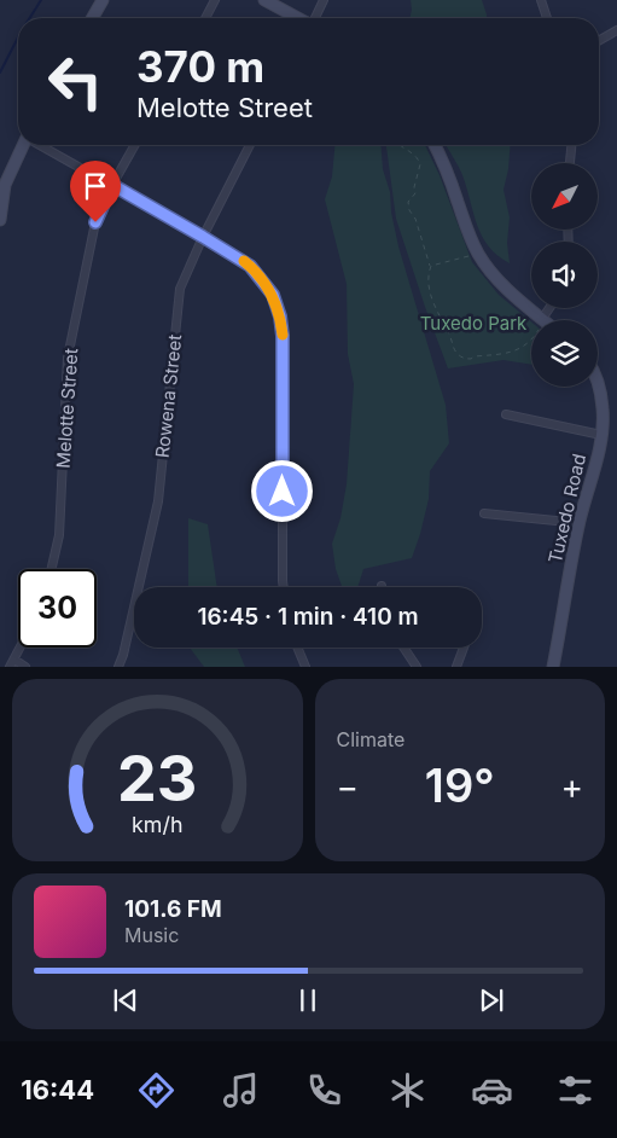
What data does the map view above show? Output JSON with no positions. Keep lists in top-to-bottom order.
{
  "streets": {
    "street": ["Rowena Street", "Melotte Street", "Tuxedo Road"]
  },
  "parks": ["Tuxedo Park"],
  "north": "bottom left",
  "page": {
    "turn": ["370 m", "Melotte Street"],
    "limit": "30",
    "trip": "16:45 · 1 min · 410 m",
    "tile": "Climate",
    "heat": ["−", "19°", "+"],
    "song": ["101.6 FM", "Music"],
    "tabs": "16:44",
    "gauge": ["23", "km/h"]
  }
}
